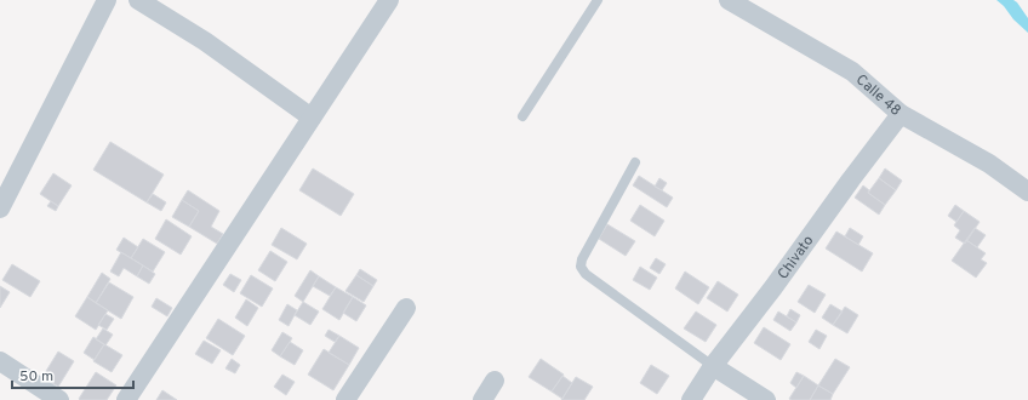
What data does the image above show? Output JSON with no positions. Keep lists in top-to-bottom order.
{
  "streets": {
    "street": ["Calle 48", "Chivato"]
  },
  "crossings": [
    ["Calle 48", "Chivato"]
  ],
  "scale_bar": "50 m"
}
